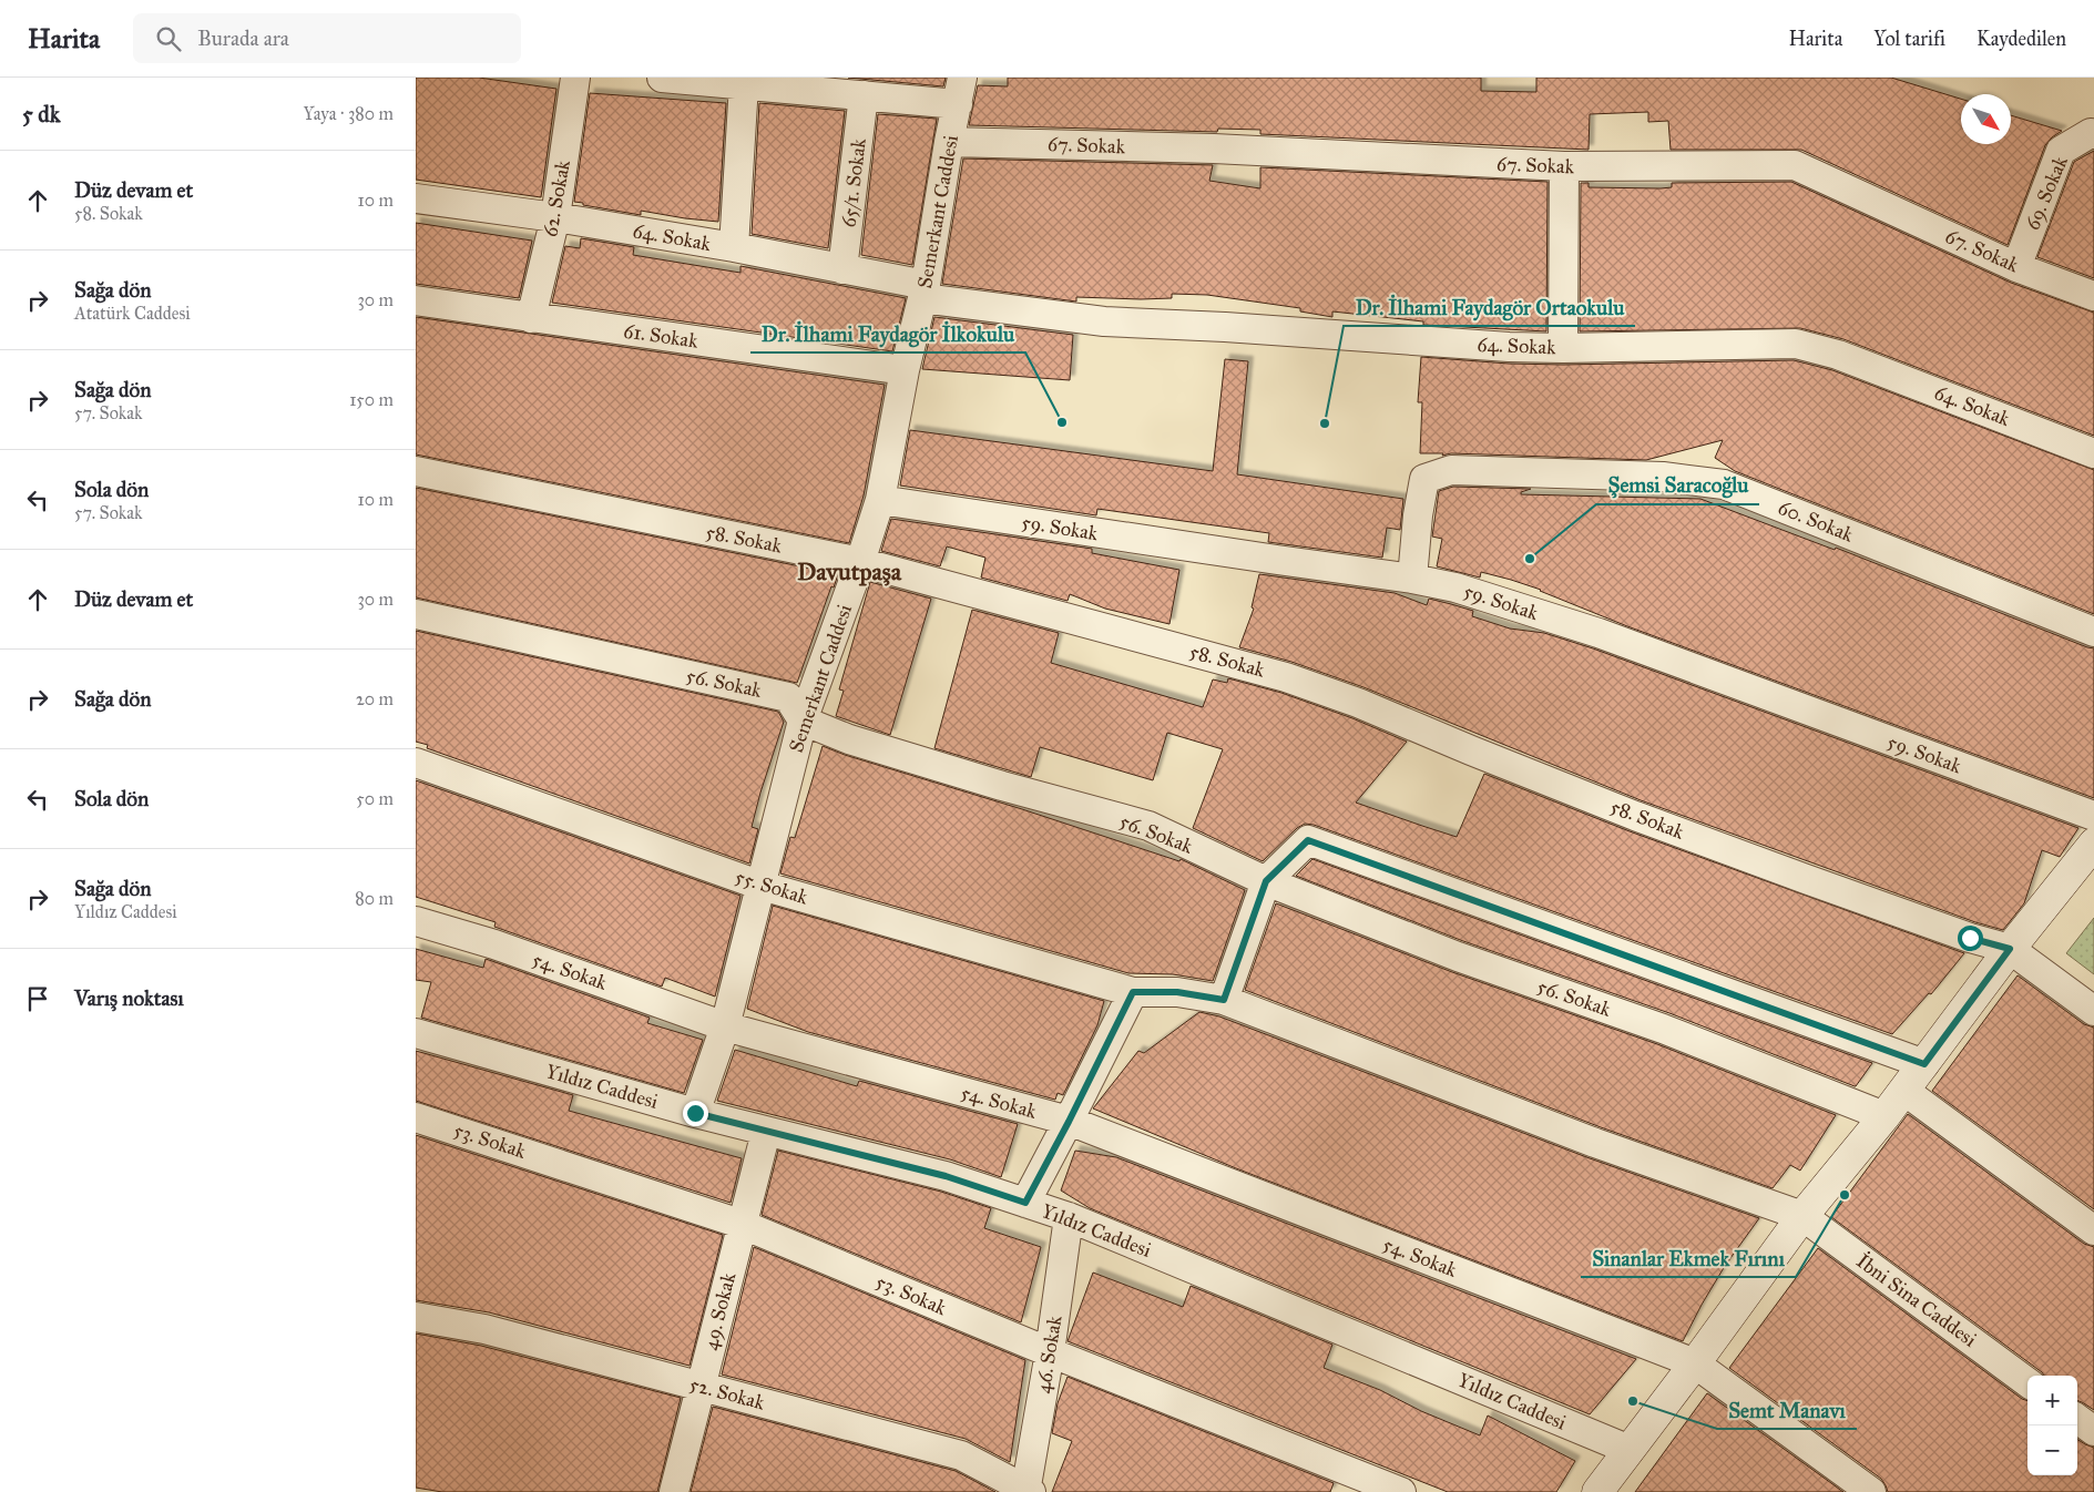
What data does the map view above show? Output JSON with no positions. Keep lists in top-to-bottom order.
{
  "streets": {
    "street": [
      "67. Sokak",
      "65/1. Sokak",
      "69. Sokak",
      "62. Sokak",
      "Semerkant Caddesi",
      "64. Sokak",
      "61. Sokak",
      "60. Sokak",
      "59. Sokak",
      "58. Sokak",
      "56. Sokak",
      "55. Sokak",
      "54. Sokak",
      "Yıldız Caddesi",
      "53. Sokak",
      "İbni Sina Caddesi",
      "49. Sokak",
      "46. Sokak",
      "52. Sokak"
    ]
  },
  "crossings": [
    ["67. Sokak", "69. Sokak"],
    ["67. Sokak", "Semerkant Caddesi"],
    ["65/1. Sokak", "64. Sokak"],
    ["62. Sokak", "64. Sokak"],
    ["62. Sokak", "61. Sokak"],
    ["Semerkant Caddesi", "64. Sokak"],
    ["Semerkant Caddesi", "61. Sokak"],
    ["Semerkant Caddesi", "59. Sokak"],
    ["Semerkant Caddesi", "58. Sokak"],
    ["Semerkant Caddesi", "56. Sokak"],
    ["Semerkant Caddesi", "55. Sokak"],
    ["Semerkant Caddesi", "54. Sokak"],
    ["Semerkant Caddesi", "Yıldız Caddesi"],
    ["60. Sokak", "59. Sokak"],
    ["55. Sokak", "İbni Sina Caddesi"],
    ["Yıldız Caddesi", "49. Sokak"],
    ["Yıldız Caddesi", "46. Sokak"],
    ["53. Sokak", "49. Sokak"],
    ["53. Sokak", "46. Sokak"],
    ["49. Sokak", "52. Sokak"],
    ["46. Sokak", "52. Sokak"]
  ],
  "districts": ["Davutpaşa"],
  "places": [
    "Dr. İlhami Faydagör İlkokulu",
    "Dr. İlhami Faydagör Ortaokulu",
    "Şemsi Saracoğlu",
    "Sinanlar Ekmek Fırını",
    "Semt Manavı"
  ],
  "north": "bottom right",
  "page": {
    "header": "Harita",
    "search": "Burada ara",
    "nav": ["Harita", "Yol tarifi", "Kaydedilen"],
    "heading": ["5 dk", "Yaya · 380 m"],
    "list": [
      ["Düz devam et", "58. Sokak", "10 m"],
      ["Sağa dön", "Atatürk Caddesi", "30 m"],
      ["Sağa dön", "57. Sokak", "150 m"],
      ["Sola dön", "57. Sokak", "10 m"],
      ["Düz devam et", "30 m"],
      ["Sağa dön", "20 m"],
      ["Sola dön", "50 m"],
      ["Sağa dön", "Yıldız Caddesi", "80 m"],
      "Varış noktası"
    ],
    "map_buttons": ["+", "−"]
  }
}
